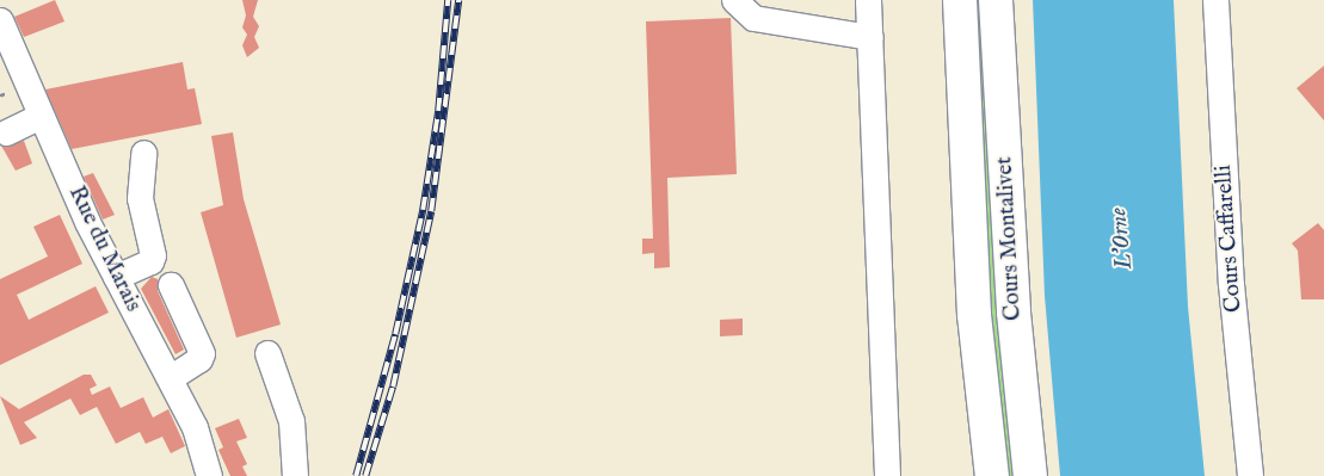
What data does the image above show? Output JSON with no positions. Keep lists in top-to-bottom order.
{
  "streets": {
    "main road": ["Cours Montalivet"],
    "street": ["Cours Caffarelli", "Rue du Marais"]
  },
  "water": ["L'Orne"]
}
